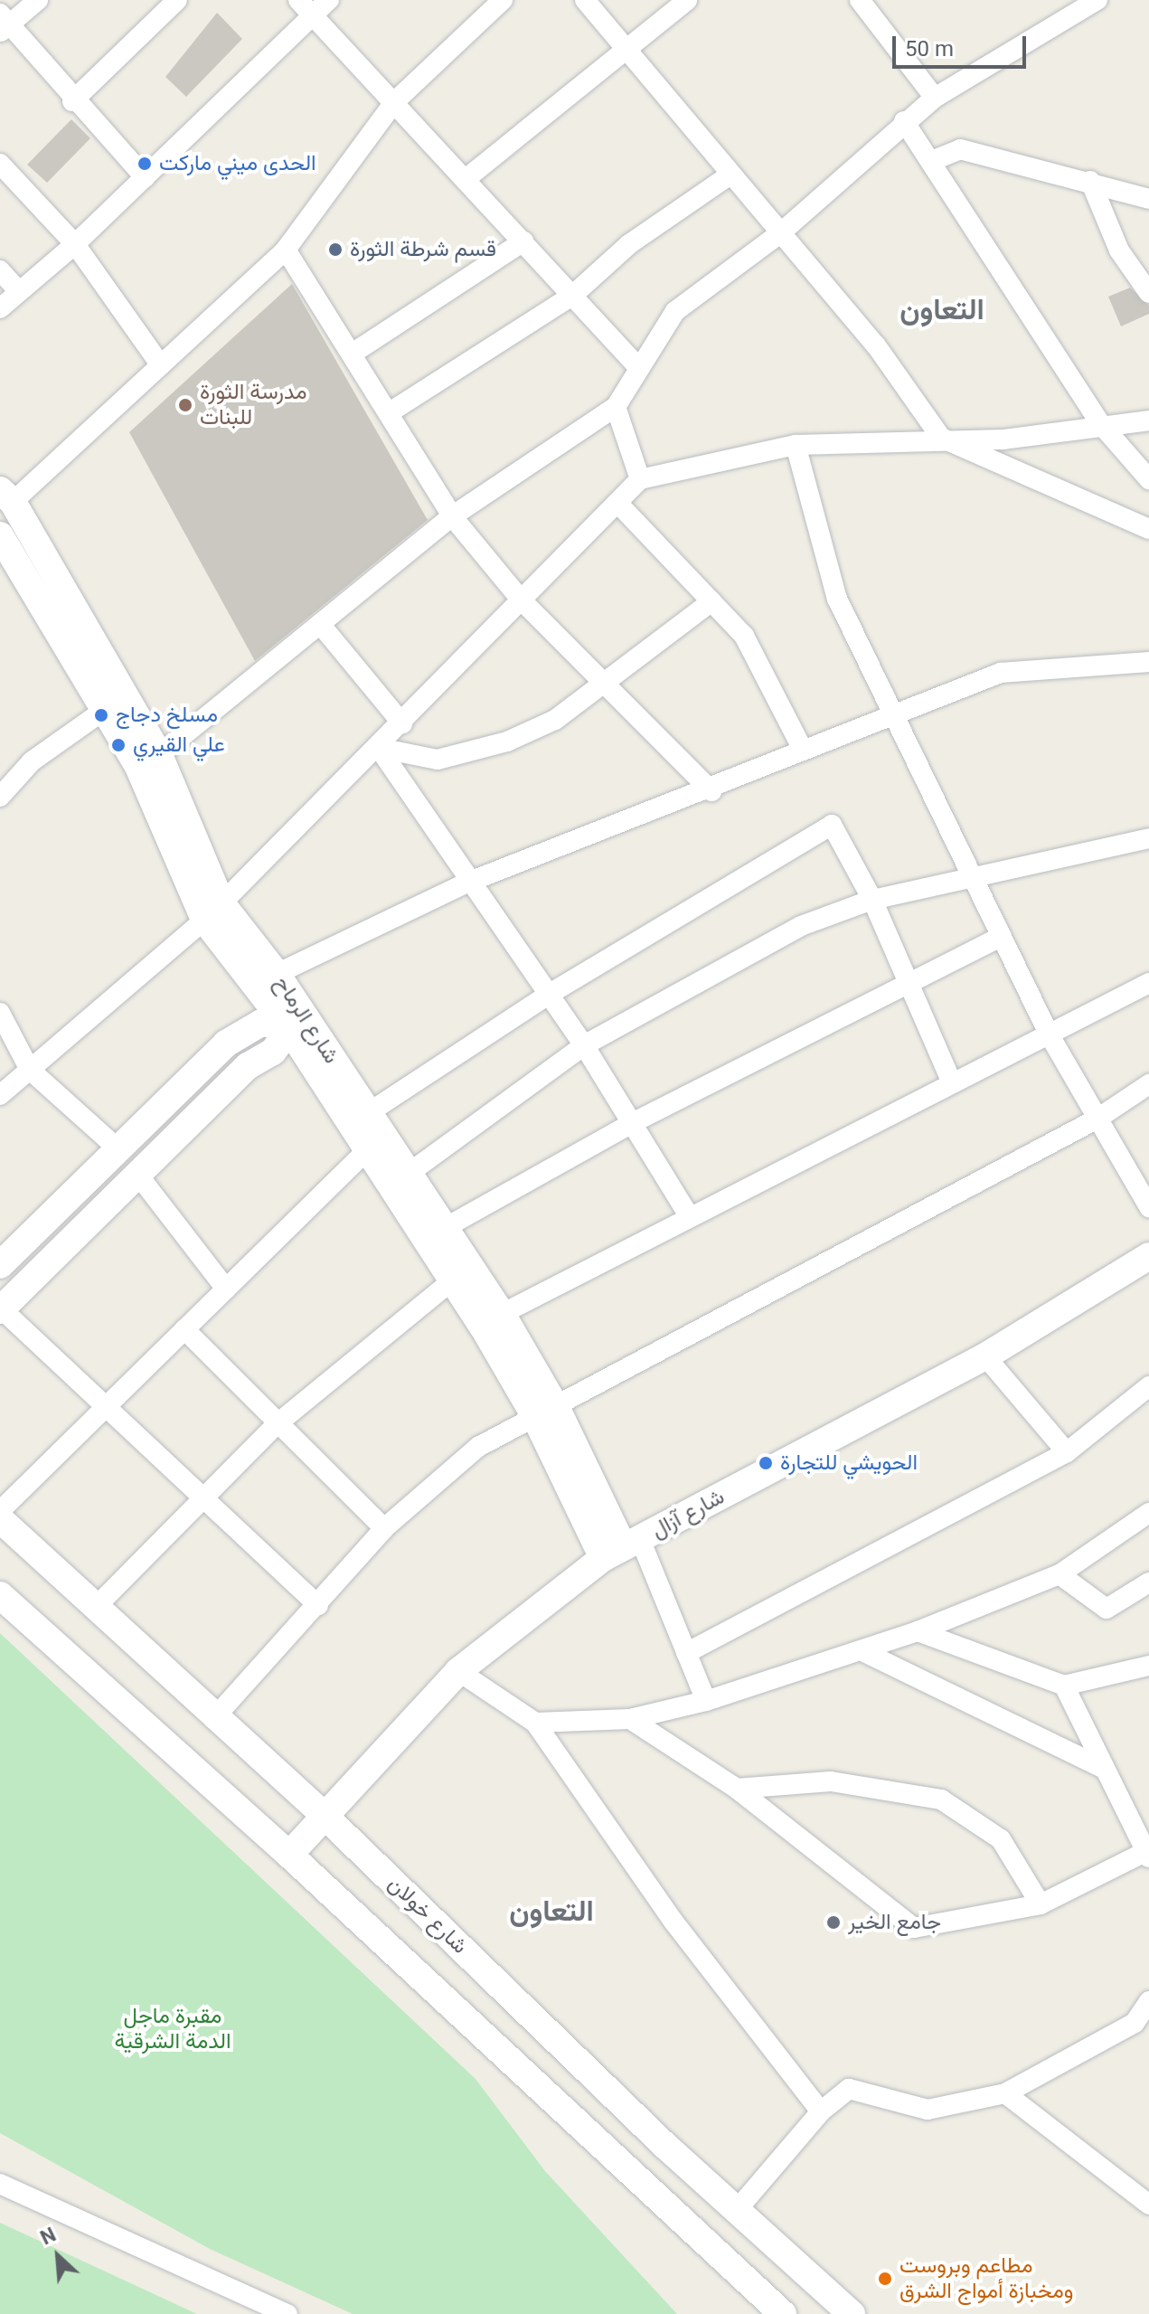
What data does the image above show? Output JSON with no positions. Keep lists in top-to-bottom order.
{
  "streets": {
    "street": ["شارع الرماح", "شارع آزال", "شارع خولان"]
  },
  "crossings": [
    ["شارع الرماح", "شارع آزال"],
    ["شارع آزال", "شارع خولان"]
  ],
  "districts": ["التعاون", "التعاون"],
  "parks": ["مقبرة ماجل الدمة الشرقية"],
  "places": [
    "الحدى ميني ماركت",
    "قسم شرطة الثورة",
    "مدرسة الثورة للبنات",
    "مسلخ دجاج",
    "علي القيري",
    "الحويشي للتجارة",
    "جامع الخير",
    "مطاعم وبروست ومخبازة أمواج الشرق"
  ],
  "scale_bar": "50 m",
  "north": "top left"
}
